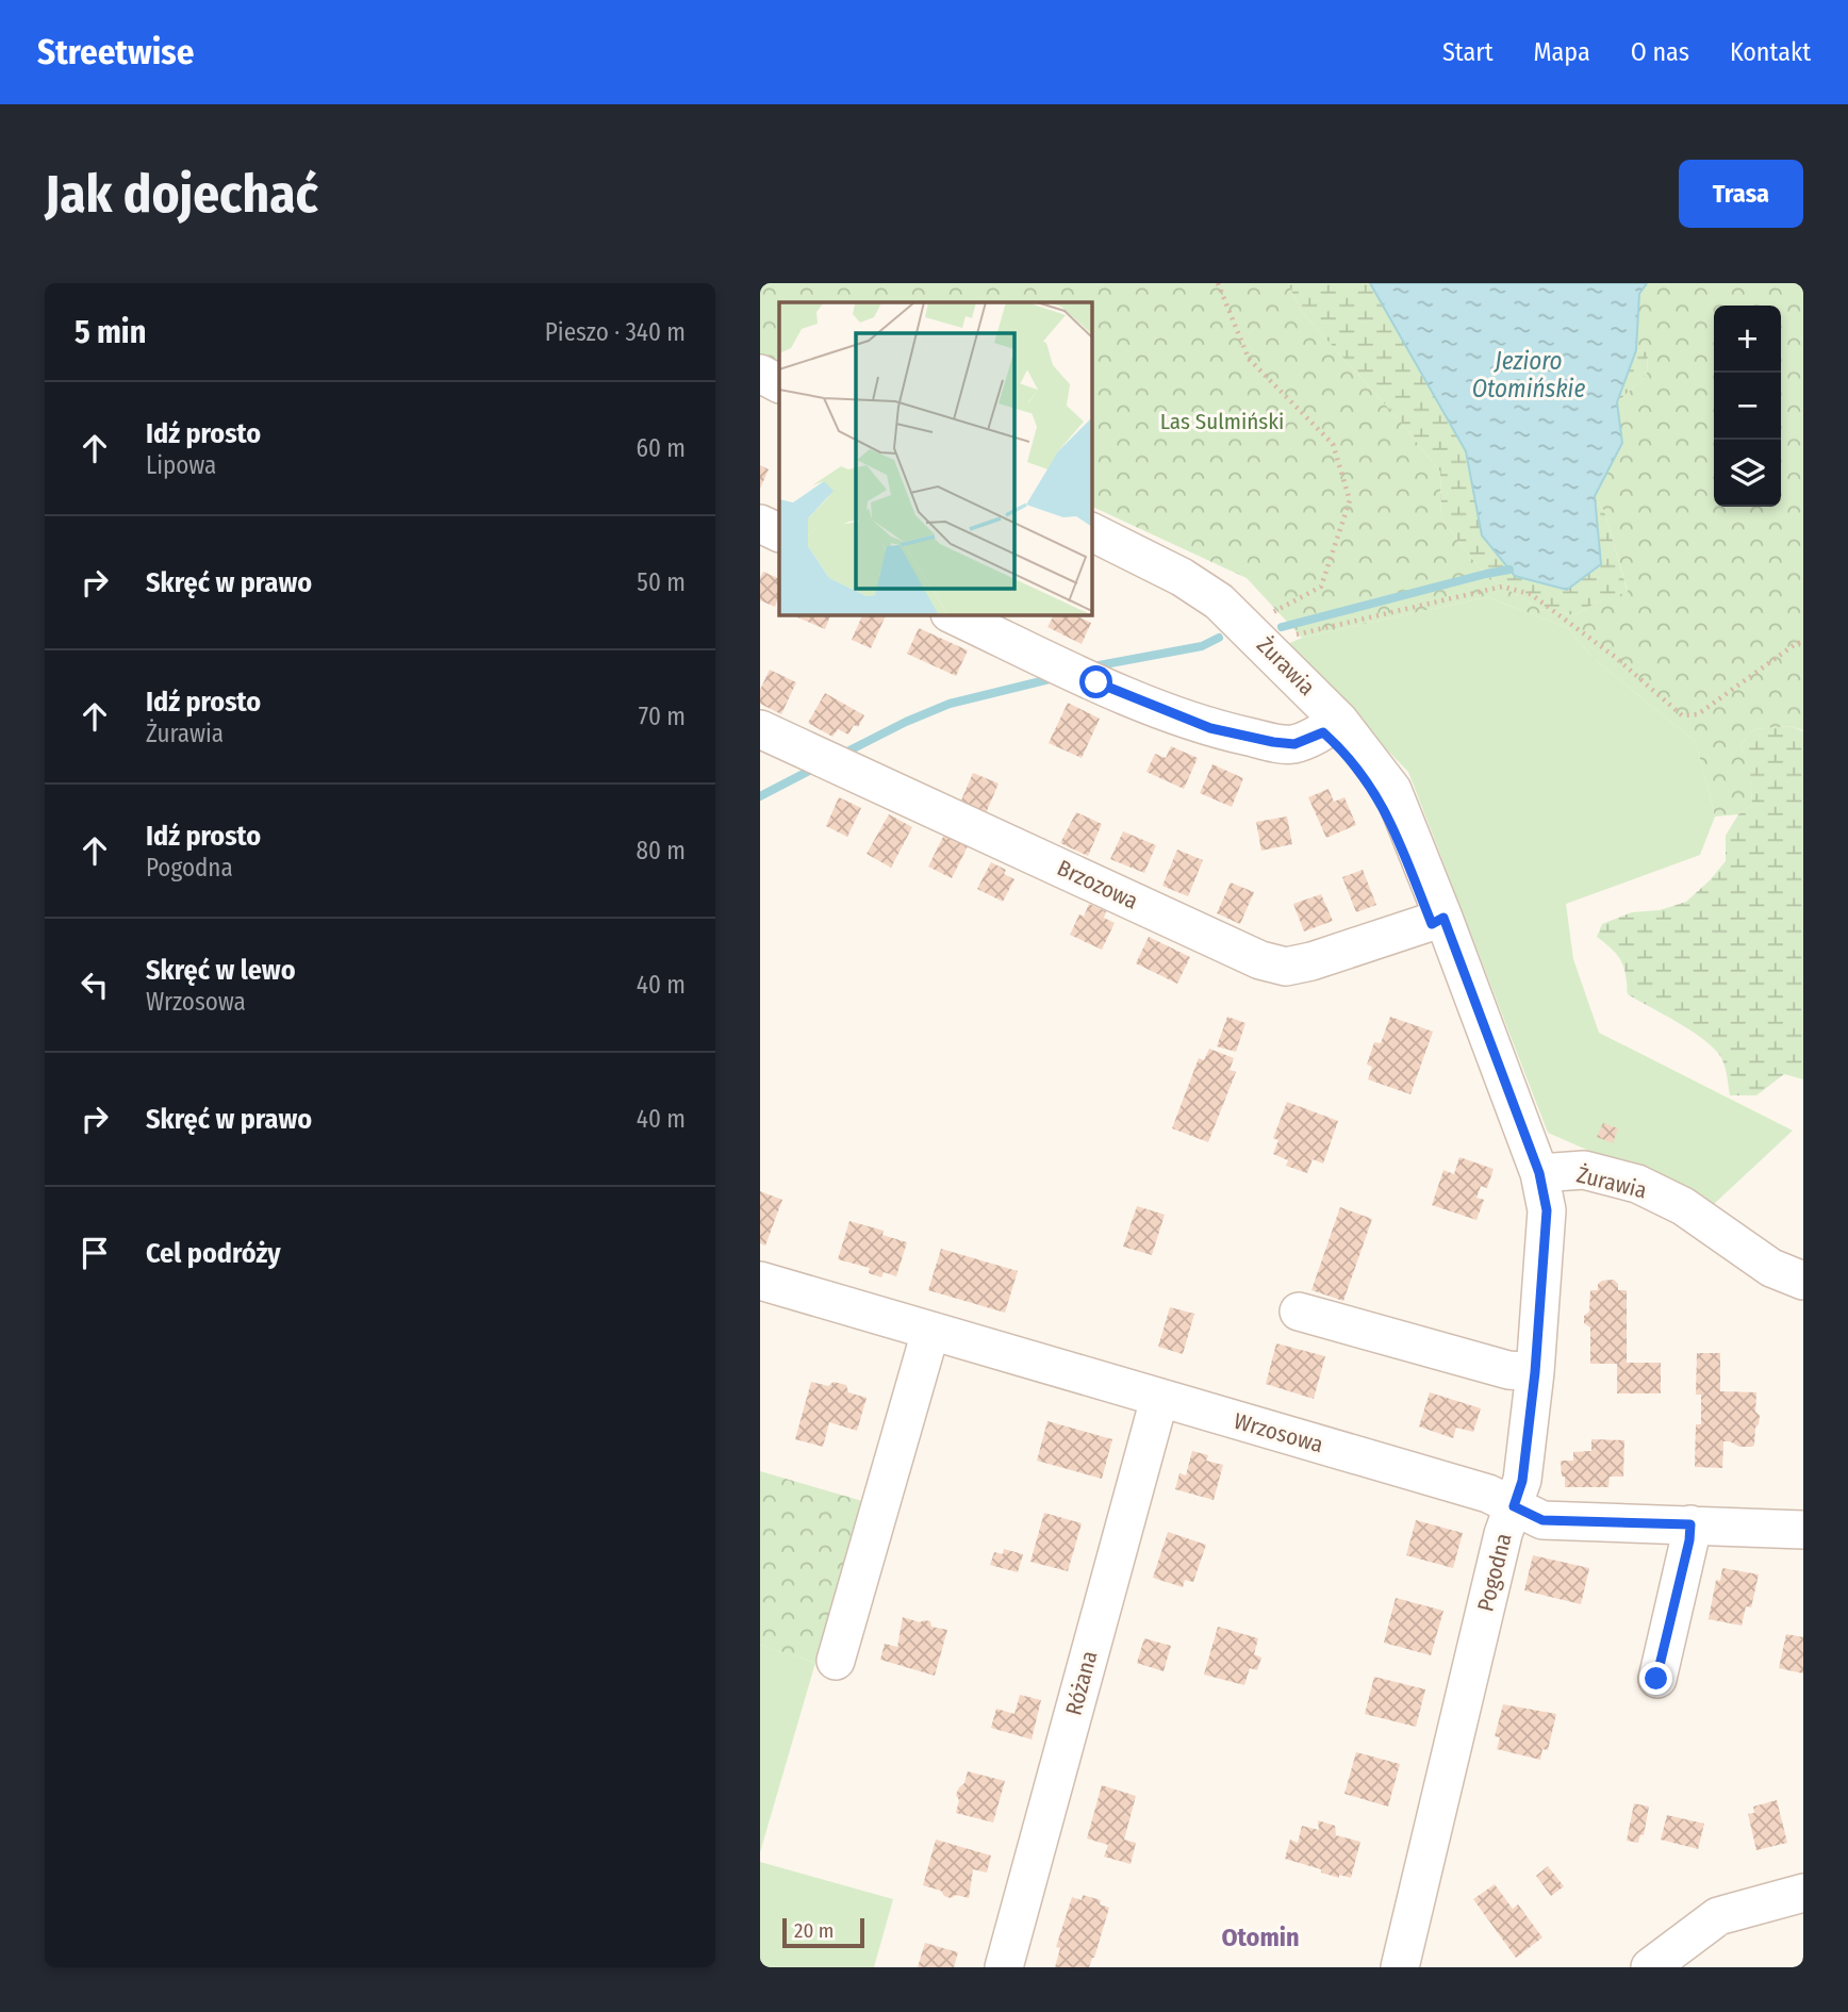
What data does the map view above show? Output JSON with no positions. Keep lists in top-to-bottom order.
{
  "streets": {
    "street": [
      "Żurawia",
      "Brzozowa",
      "Wrzosowa",
      "Pogodna",
      "Różana"
    ]
  },
  "crossings": [
    ["Żurawia", "Brzozowa"],
    ["Żurawia", "Pogodna"],
    ["Wrzosowa", "Pogodna"],
    ["Wrzosowa", "Różana"]
  ],
  "districts": ["Otomin"],
  "water": ["Jezioro Otomińskie"],
  "parks": ["Las Sulmiński"],
  "scale_bar": "20 m",
  "page": {
    "header": "Streetwise",
    "nav": [
      "Start",
      "Mapa",
      "O nas",
      "Kontakt"
    ],
    "buttons": "Trasa",
    "title": "Jak dojechać",
    "heading": ["5 min", "Pieszo · 340 m"],
    "map_buttons": ["+", "−"],
    "list": [
      ["Idź prosto", "Lipowa", "60 m"],
      ["Skręć w prawo", "50 m"],
      ["Idź prosto", "Żurawia", "70 m"],
      ["Idź prosto", "Pogodna", "80 m"],
      ["Skręć w lewo", "Wrzosowa", "40 m"],
      ["Skręć w prawo", "40 m"],
      "Cel podróży"
    ],
    "scale": "20 m"
  }
}
